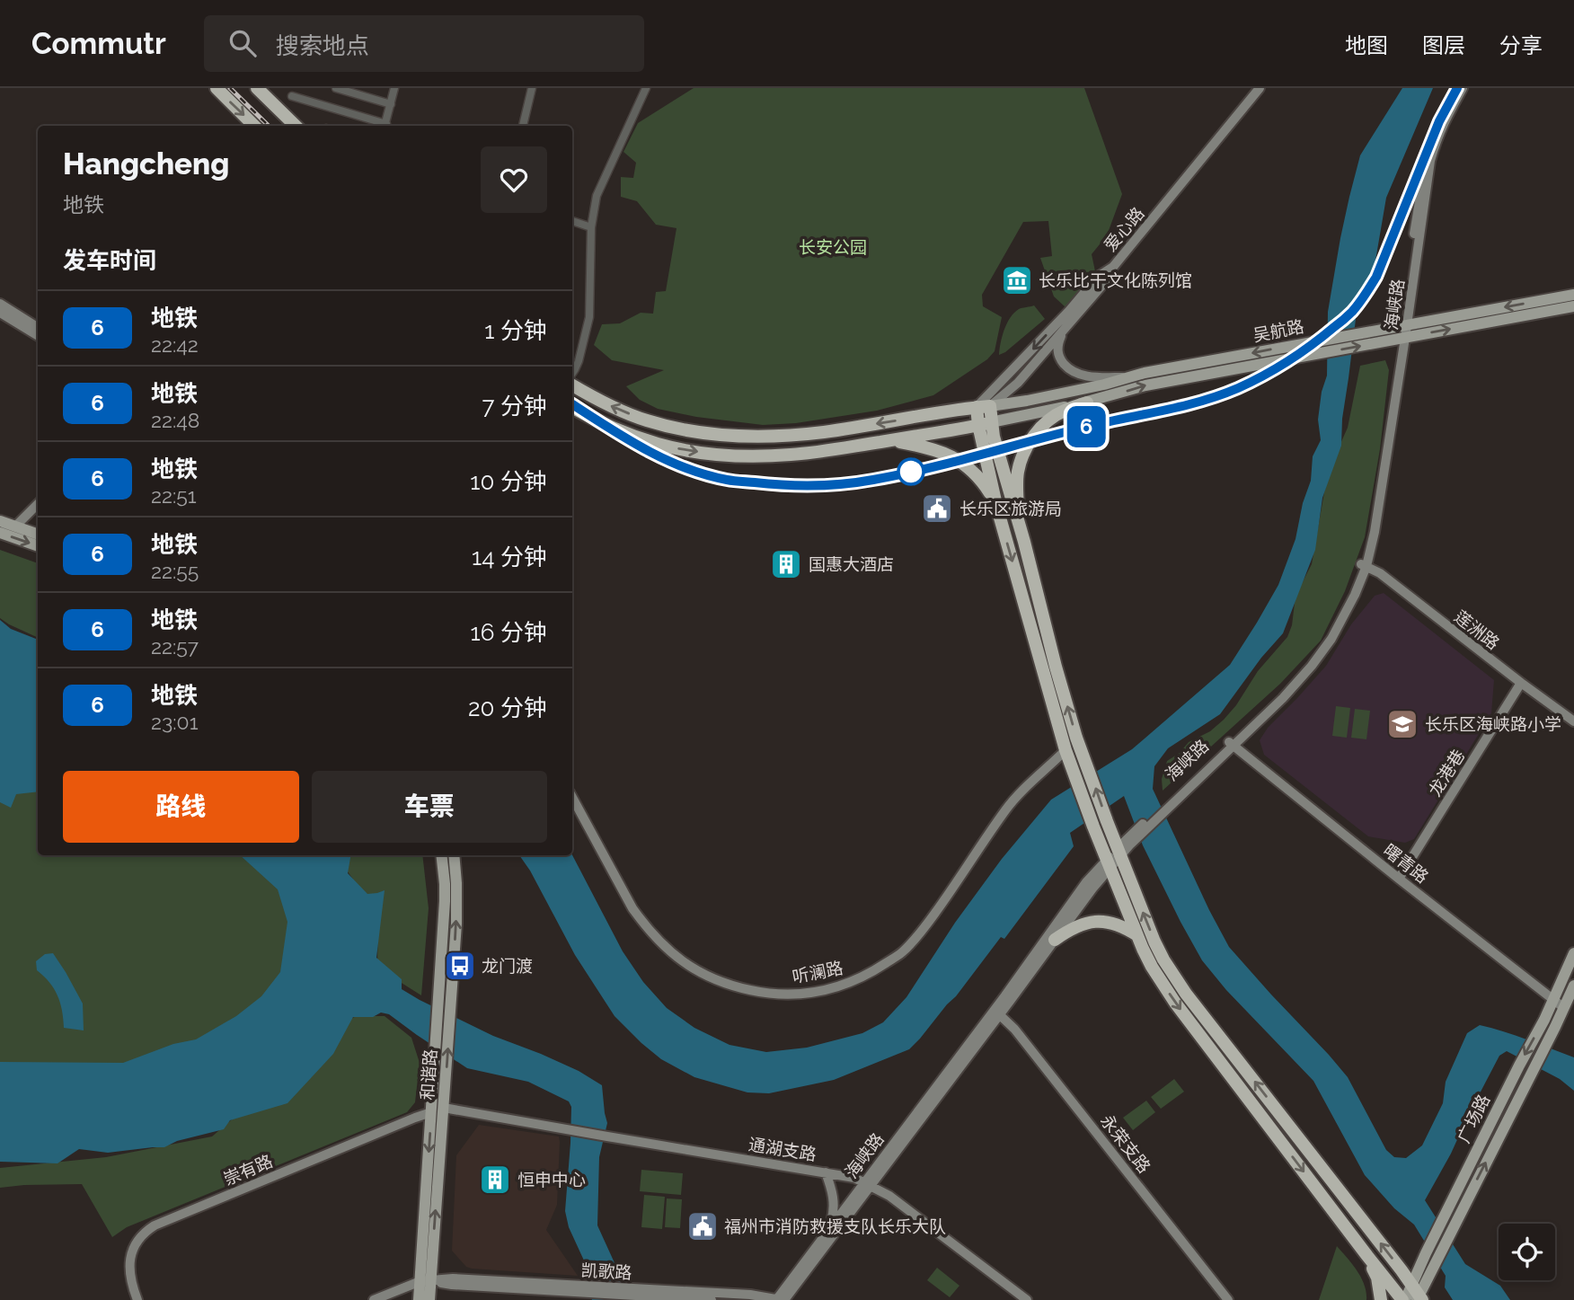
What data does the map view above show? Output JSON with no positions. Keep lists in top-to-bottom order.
{
  "streets": {
    "main road": ["吴航路", "和谐路", "广场路"],
    "street": [
      "爱心路",
      "海峡路",
      "莲洲路",
      "龙港巷",
      "曙青路",
      "听澜路",
      "永荣支路",
      "通湖支路",
      "崇有路",
      "凯歌路"
    ]
  },
  "crossings": [
    ["海峡路", "吴航路"],
    ["海峡路", "莲洲路"],
    ["海峡路", "曙青路"],
    ["海峡路", "永荣支路"],
    ["海峡路", "通湖支路"],
    ["海峡路", "凯歌路"],
    ["莲洲路", "龙港巷"],
    ["龙港巷", "曙青路"],
    ["曙青路", "广场路"],
    ["和谐路", "通湖支路"],
    ["和谐路", "崇有路"],
    ["和谐路", "凯歌路"]
  ],
  "parks": ["长安公园"],
  "places": {
    "museum": ["长乐比干文化陈列馆"],
    "public building": ["长乐区旅游局", "福州市消防救援支队长乐大队"],
    "building": ["国惠大酒店", "恒申中心"],
    "school or university": ["长乐区海峡路小学"],
    "bus stop": ["龙门渡"]
  },
  "lines": ["metro line 6"],
  "page": {
    "header": "Commutr",
    "search": "搜索地点",
    "nav": ["地图", "图层", "分享"],
    "on_map": "6",
    "heading": [
      ["Hangcheng", "地铁"],
      "发车时间"
    ],
    "list": [
      {
        "mark": "6",
        "name": "地铁",
        "note": "22:42",
        "value": "1 分钟"
      },
      {
        "mark": "6",
        "name": "地铁",
        "note": "22:48",
        "value": "7 分钟"
      },
      {
        "mark": "6",
        "name": "地铁",
        "note": "22:51",
        "value": "10 分钟"
      },
      {
        "mark": "6",
        "name": "地铁",
        "note": "22:55",
        "value": "14 分钟"
      },
      {
        "mark": "6",
        "name": "地铁",
        "note": "22:57",
        "value": "16 分钟"
      },
      {
        "mark": "6",
        "name": "地铁",
        "note": "23:01",
        "value": "20 分钟"
      }
    ],
    "buttons": ["路线", "车票"]
  }
}
